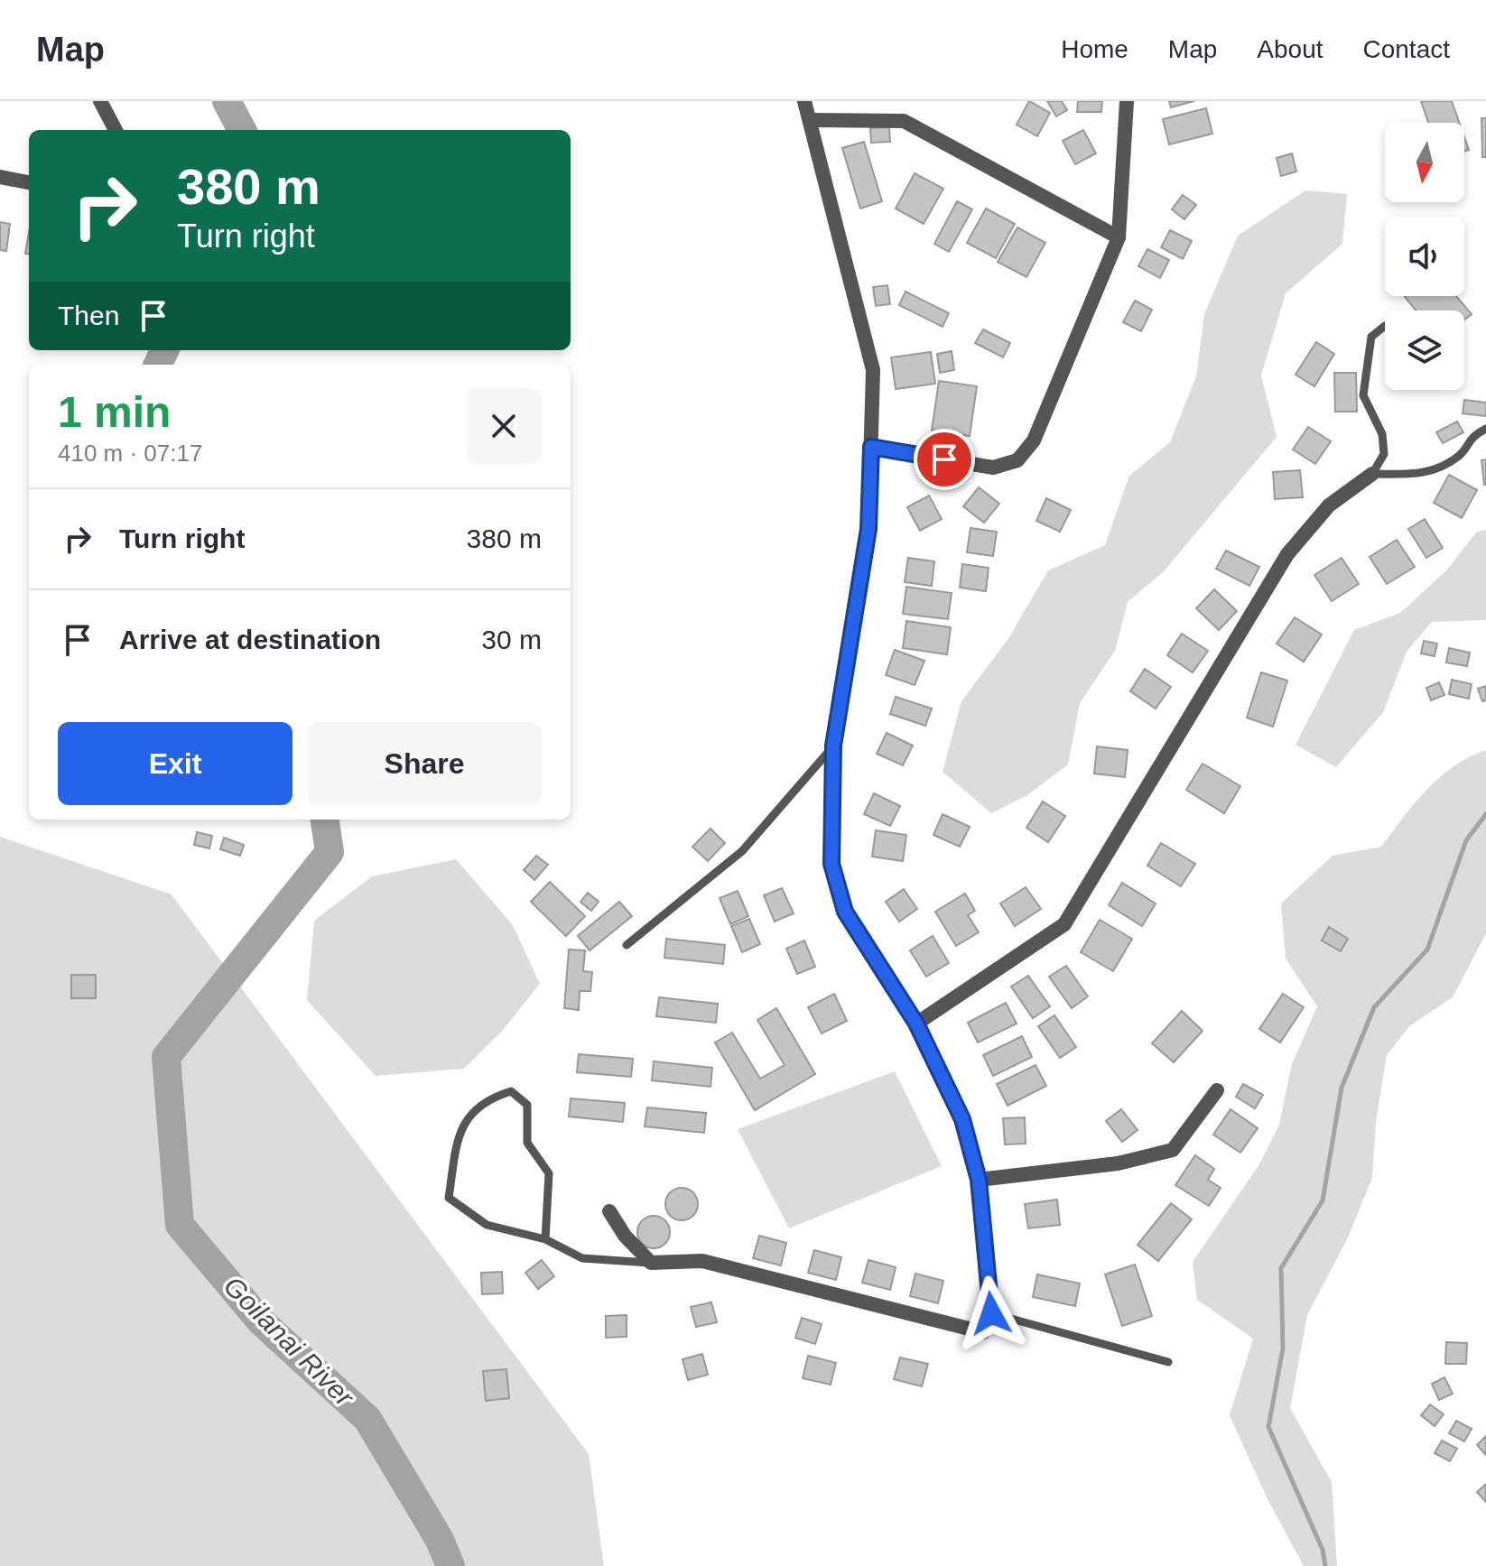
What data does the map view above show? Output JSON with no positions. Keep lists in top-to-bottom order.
{
  "water": ["Goilanai River"],
  "north": "bottom",
  "page": {
    "header": "Map",
    "nav": [
      "Home",
      "Map",
      "About",
      "Contact"
    ],
    "turn": ["380 m", "Turn right"],
    "then": "Then",
    "heading": ["1 min", "410 m · 07:17"],
    "list": [
      {
        "name": "Turn right",
        "value": "380 m"
      },
      {
        "name": "Arrive at destination",
        "value": "30 m"
      }
    ],
    "buttons": ["Exit", "Share"]
  }
}
